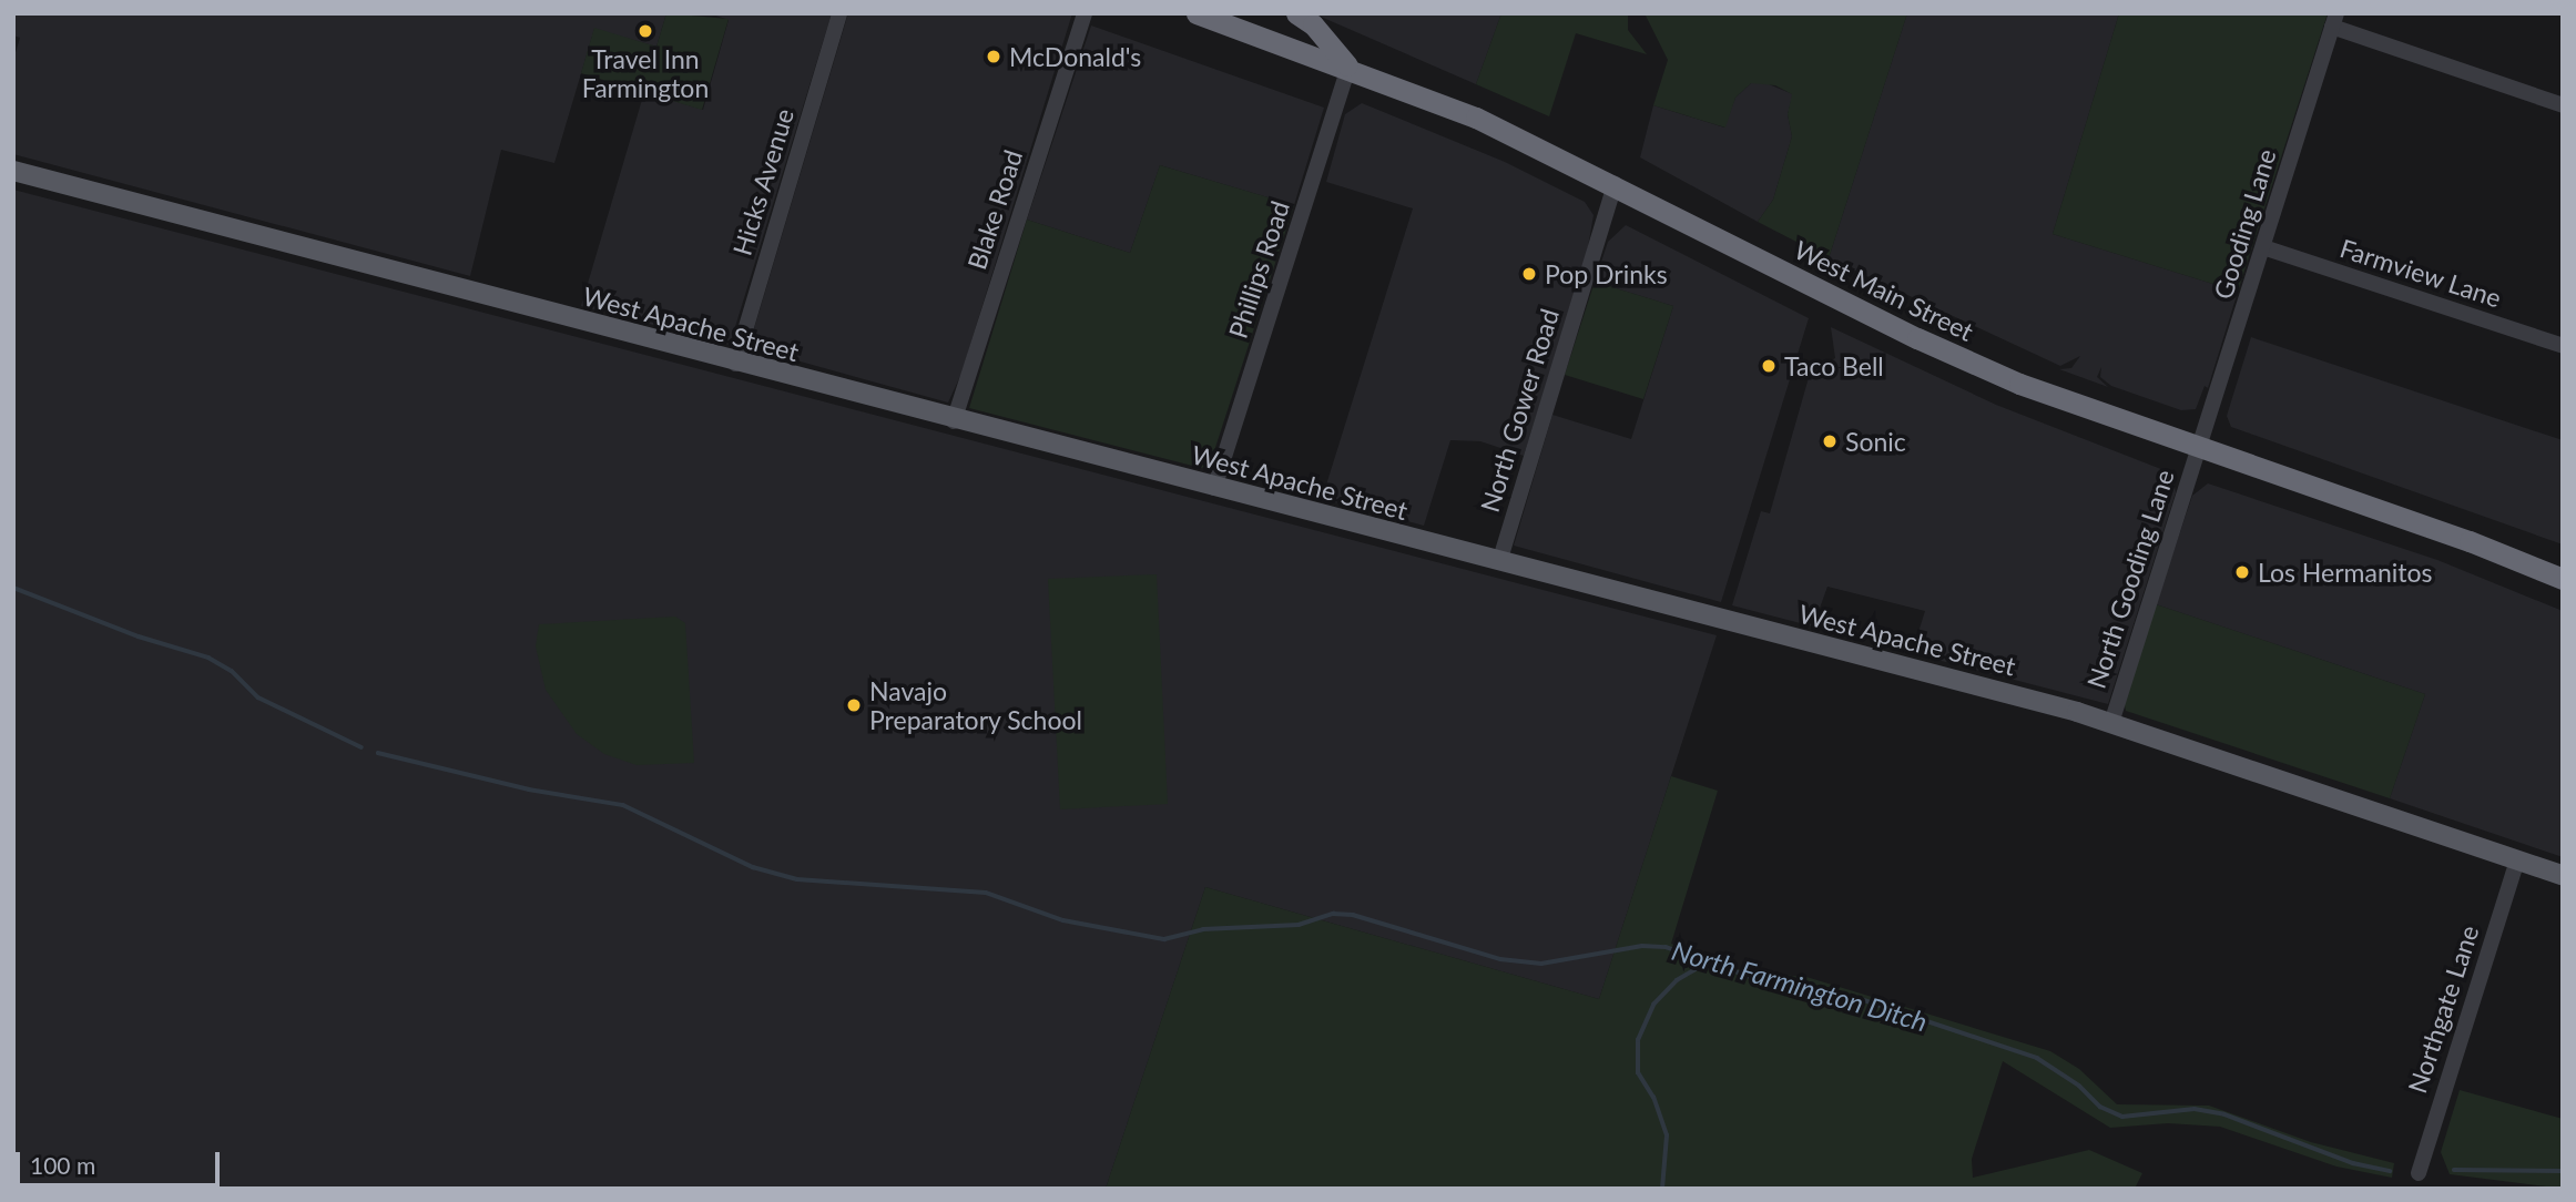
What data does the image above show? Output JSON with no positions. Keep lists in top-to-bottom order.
{
  "streets": {
    "highway": ["West Main Street"],
    "main road": ["West Apache Street"],
    "street": [
      "Hicks Avenue",
      "Blake Road",
      "Gooding Lane",
      "Phillips Road",
      "Farmview Lane",
      "North Gower Road",
      "North Gooding Lane",
      "Northgate Lane"
    ]
  },
  "crossings": [
    ["Hicks Avenue", "West Apache Street"],
    ["Blake Road", "West Apache Street"],
    ["Gooding Lane", "Farmview Lane"],
    ["Gooding Lane", "West Main Street"],
    ["Gooding Lane", "North Gooding Lane"],
    ["Phillips Road", "West Main Street"],
    ["Phillips Road", "West Apache Street"],
    ["West Main Street", "North Gower Road"],
    ["West Main Street", "North Gooding Lane"],
    ["West Apache Street", "North Gower Road"],
    ["West Apache Street", "North Gooding Lane"],
    ["West Apache Street", "Northgate Lane"]
  ],
  "water": ["North Farmington Ditch"],
  "places": [
    "Travel Inn Farmington",
    "McDonald's",
    "Pop Drinks",
    "Taco Bell",
    "Sonic",
    "Los Hermanitos",
    "Navajo Preparatory School"
  ],
  "scale_bar": "100 m"
}
